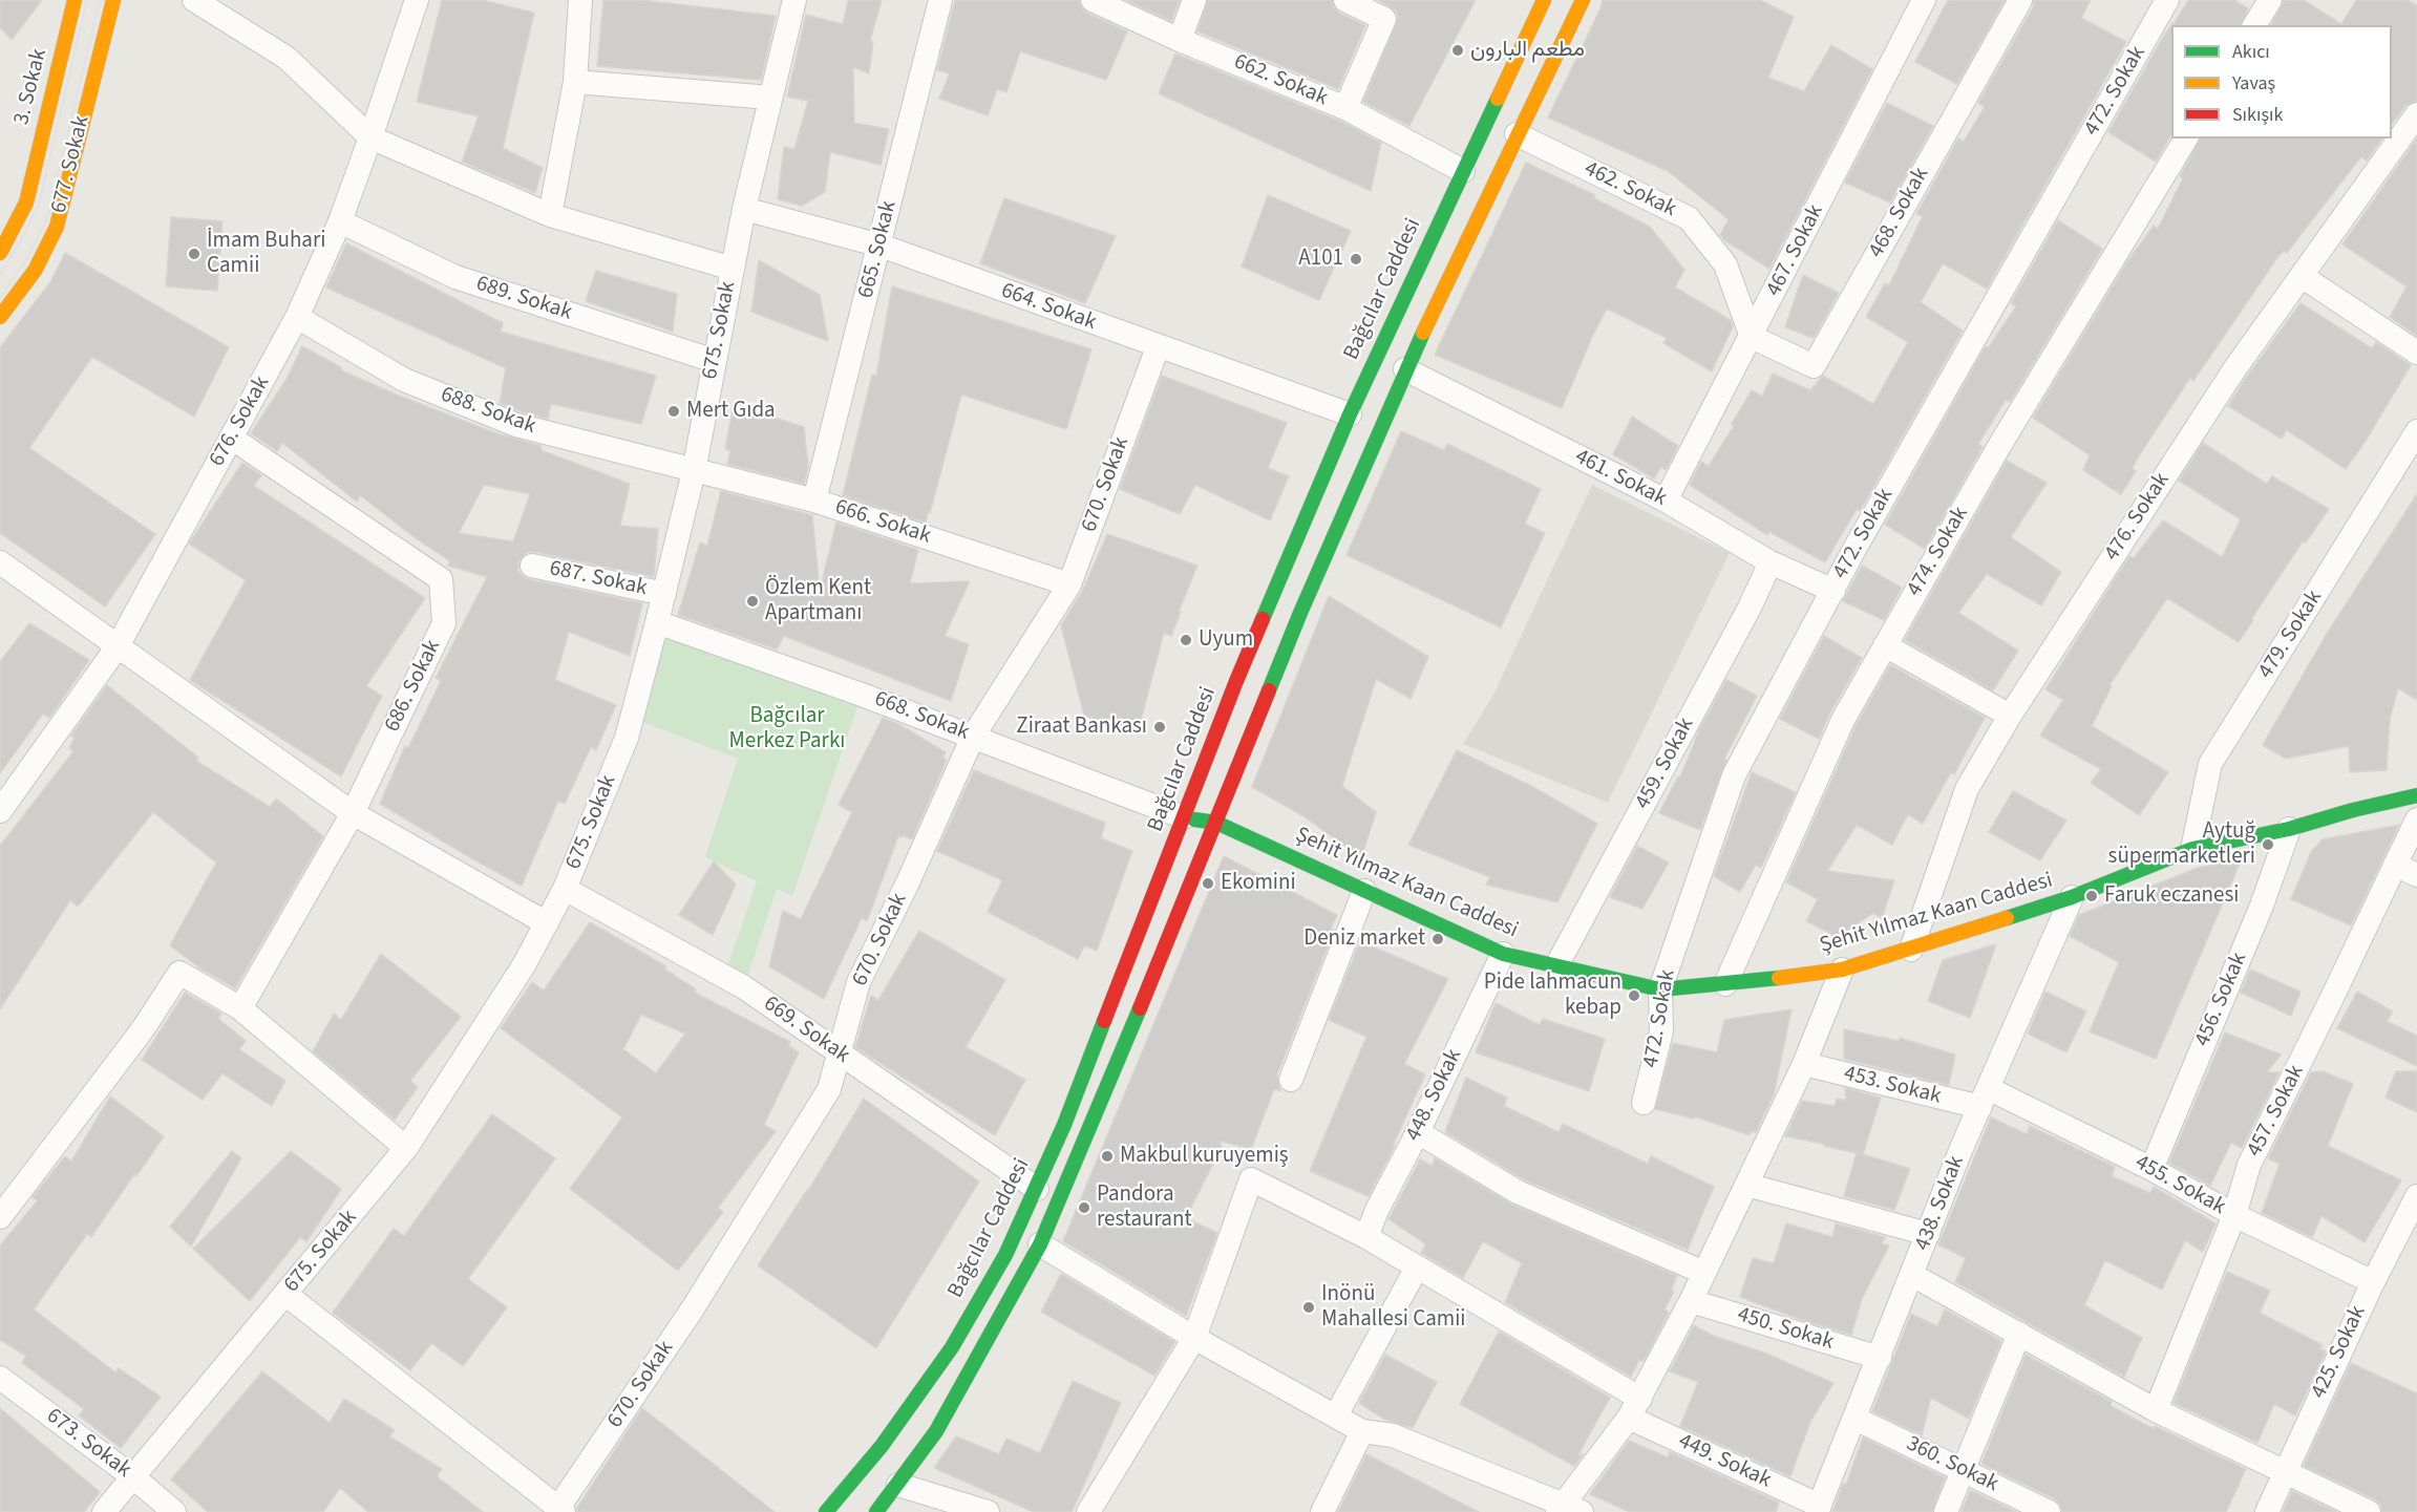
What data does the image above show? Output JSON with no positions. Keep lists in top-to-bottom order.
{
  "streets": {
    "main road": [
      "3. Sokak",
      "677. Sokak",
      "Bağcılar Caddesi",
      "Şehit Yılmaz Kaan Caddesi"
    ],
    "street": [
      "662. Sokak",
      "472. Sokak",
      "462. Sokak",
      "468. Sokak",
      "665. Sokak",
      "467. Sokak",
      "689. Sokak",
      "664. Sokak",
      "675. Sokak",
      "688. Sokak",
      "676. Sokak",
      "461. Sokak",
      "670. Sokak",
      "476. Sokak",
      "666. Sokak",
      "474. Sokak",
      "687. Sokak",
      "479. Sokak",
      "686. Sokak",
      "668. Sokak",
      "459. Sokak",
      "456. Sokak",
      "669. Sokak",
      "453. Sokak",
      "448. Sokak",
      "457. Sokak",
      "455. Sokak",
      "438. Sokak",
      "450. Sokak",
      "425. Sokak",
      "673. Sokak",
      "449. Sokak",
      "360. Sokak"
    ]
  },
  "crossings": [
    ["662. Sokak", "Bağcılar Caddesi"],
    ["472. Sokak", "461. Sokak"],
    ["472. Sokak", "Şehit Yılmaz Kaan Caddesi"],
    ["462. Sokak", "468. Sokak"],
    ["462. Sokak", "467. Sokak"],
    ["468. Sokak", "467. Sokak"],
    ["665. Sokak", "664. Sokak"],
    ["665. Sokak", "666. Sokak"],
    ["467. Sokak", "461. Sokak"],
    ["Bağcılar Caddesi", "664. Sokak"],
    ["Bağcılar Caddesi", "668. Sokak"],
    ["Bağcılar Caddesi", "Şehit Yılmaz Kaan Caddesi"],
    ["Bağcılar Caddesi", "669. Sokak"],
    ["689. Sokak", "675. Sokak"],
    ["689. Sokak", "676. Sokak"],
    ["664. Sokak", "675. Sokak"],
    ["664. Sokak", "670. Sokak"],
    ["675. Sokak", "688. Sokak"],
    ["675. Sokak", "666. Sokak"],
    ["675. Sokak", "687. Sokak"],
    ["675. Sokak", "668. Sokak"],
    ["675. Sokak", "669. Sokak"],
    ["675. Sokak", "673. Sokak"],
    ["688. Sokak", "676. Sokak"],
    ["688. Sokak", "666. Sokak"],
    ["676. Sokak", "686. Sokak"],
    ["461. Sokak", "459. Sokak"],
    ["670. Sokak", "666. Sokak"],
    ["670. Sokak", "668. Sokak"],
    ["670. Sokak", "669. Sokak"],
    ["476. Sokak", "Şehit Yılmaz Kaan Caddesi"],
    ["474. Sokak", "Şehit Yılmaz Kaan Caddesi"],
    ["479. Sokak", "Şehit Yılmaz Kaan Caddesi"],
    ["668. Sokak", "Şehit Yılmaz Kaan Caddesi"],
    ["459. Sokak", "Şehit Yılmaz Kaan Caddesi"],
    ["Şehit Yılmaz Kaan Caddesi", "456. Sokak"],
    ["Şehit Yılmaz Kaan Caddesi", "448. Sokak"],
    ["Şehit Yılmaz Kaan Caddesi", "438. Sokak"],
    ["456. Sokak", "455. Sokak"],
    ["453. Sokak", "455. Sokak"],
    ["453. Sokak", "438. Sokak"],
    ["448. Sokak", "449. Sokak"],
    ["457. Sokak", "455. Sokak"],
    ["455. Sokak", "438. Sokak"],
    ["455. Sokak", "425. Sokak"],
    ["438. Sokak", "450. Sokak"],
    ["438. Sokak", "449. Sokak"],
    ["438. Sokak", "360. Sokak"]
  ],
  "parks": ["Bağcılar Merkez Parkı"],
  "places": [
    "مطعم البارون",
    "İmam Buhari Camii",
    "A101",
    "Mert Gıda",
    "Özlem Kent Apartmanı",
    "Uyum",
    "Ziraat Bankası",
    "Aytuğ süpermarketleri",
    "Ekomini",
    "Faruk eczanesi",
    "Deniz market",
    "Pide lahmacun kebap",
    "Makbul kuruyemiş",
    "Pandora restaurant",
    "Inönü Mahallesi Camii"
  ],
  "legend": ["Akıcı", "Yavaş", "Sıkışık"]
}
